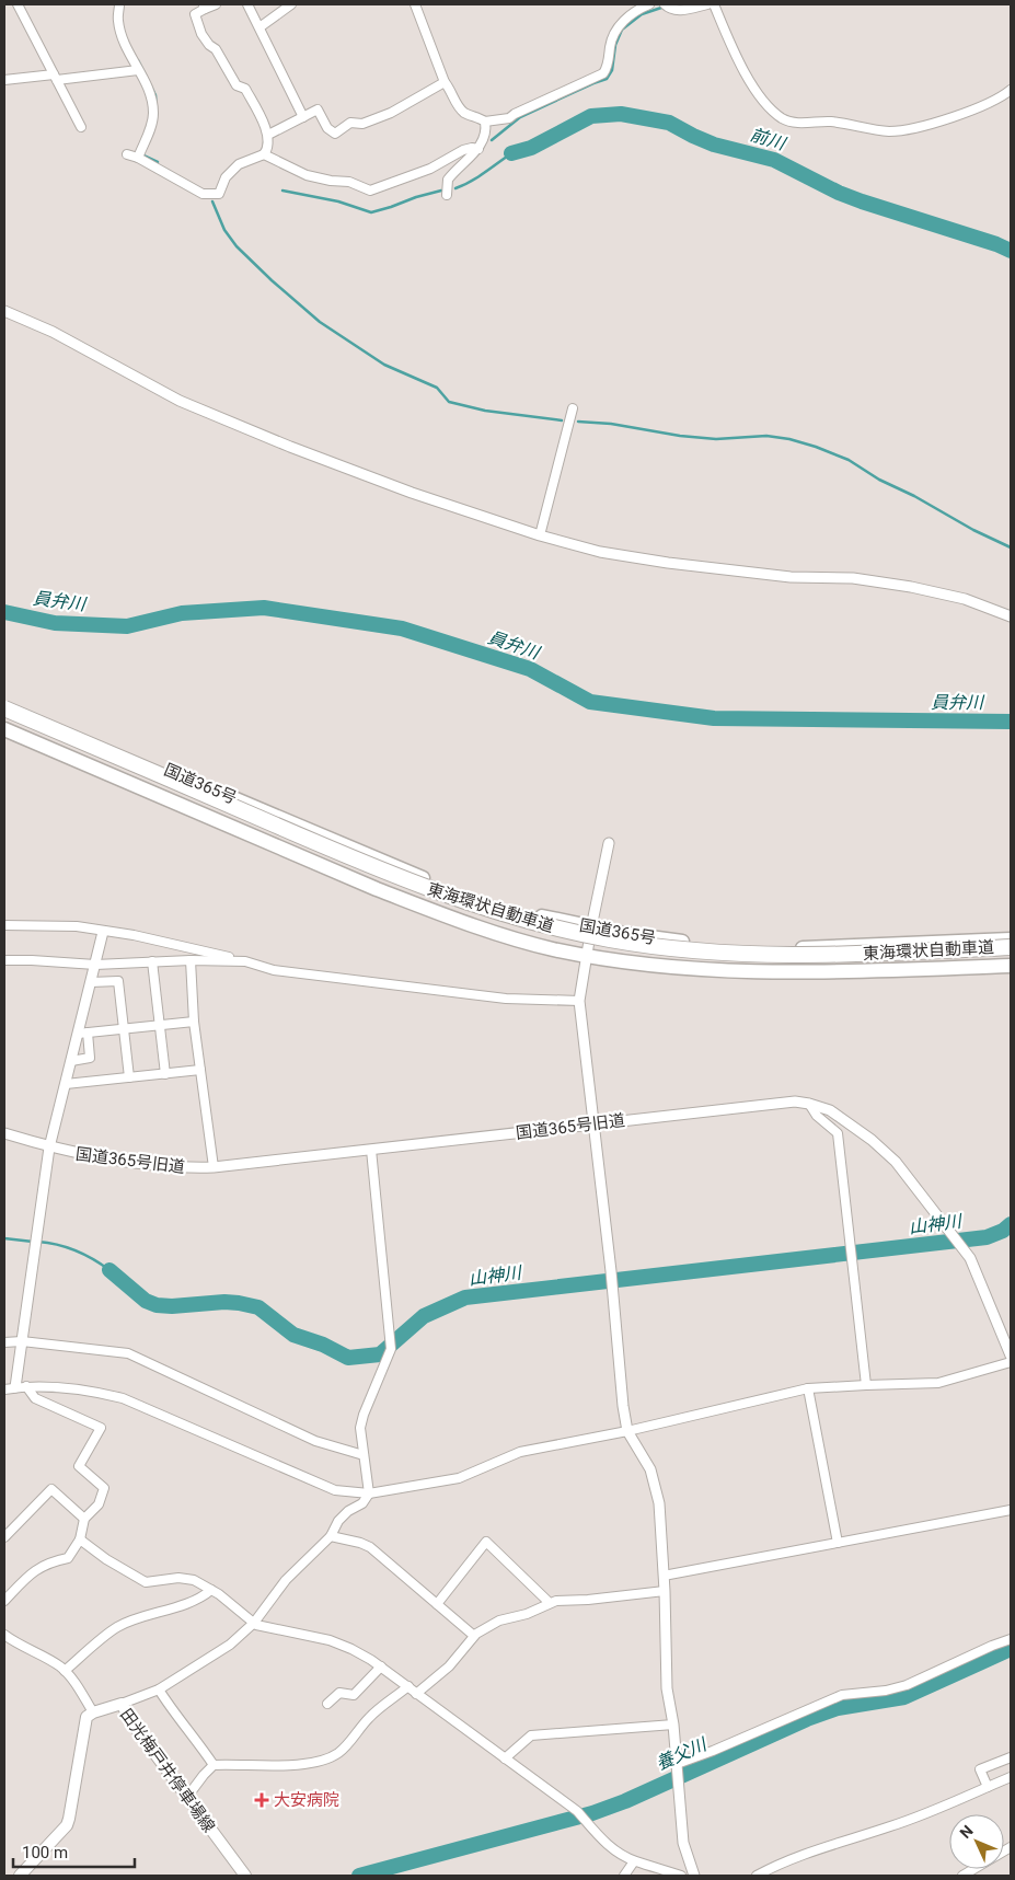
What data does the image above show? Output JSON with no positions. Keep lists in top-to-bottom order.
{
  "streets": {
    "highway": ["国道365号", "東海環状自動車道"],
    "main road": ["田光梅戸井停車場線"],
    "street": ["国道365号旧道"]
  },
  "water": [
    "前川",
    "員弁川",
    "山神川",
    "養父川"
  ],
  "places": {
    "health": ["大安病院"]
  },
  "scale_bar": "100 m",
  "north": "top left"
}
